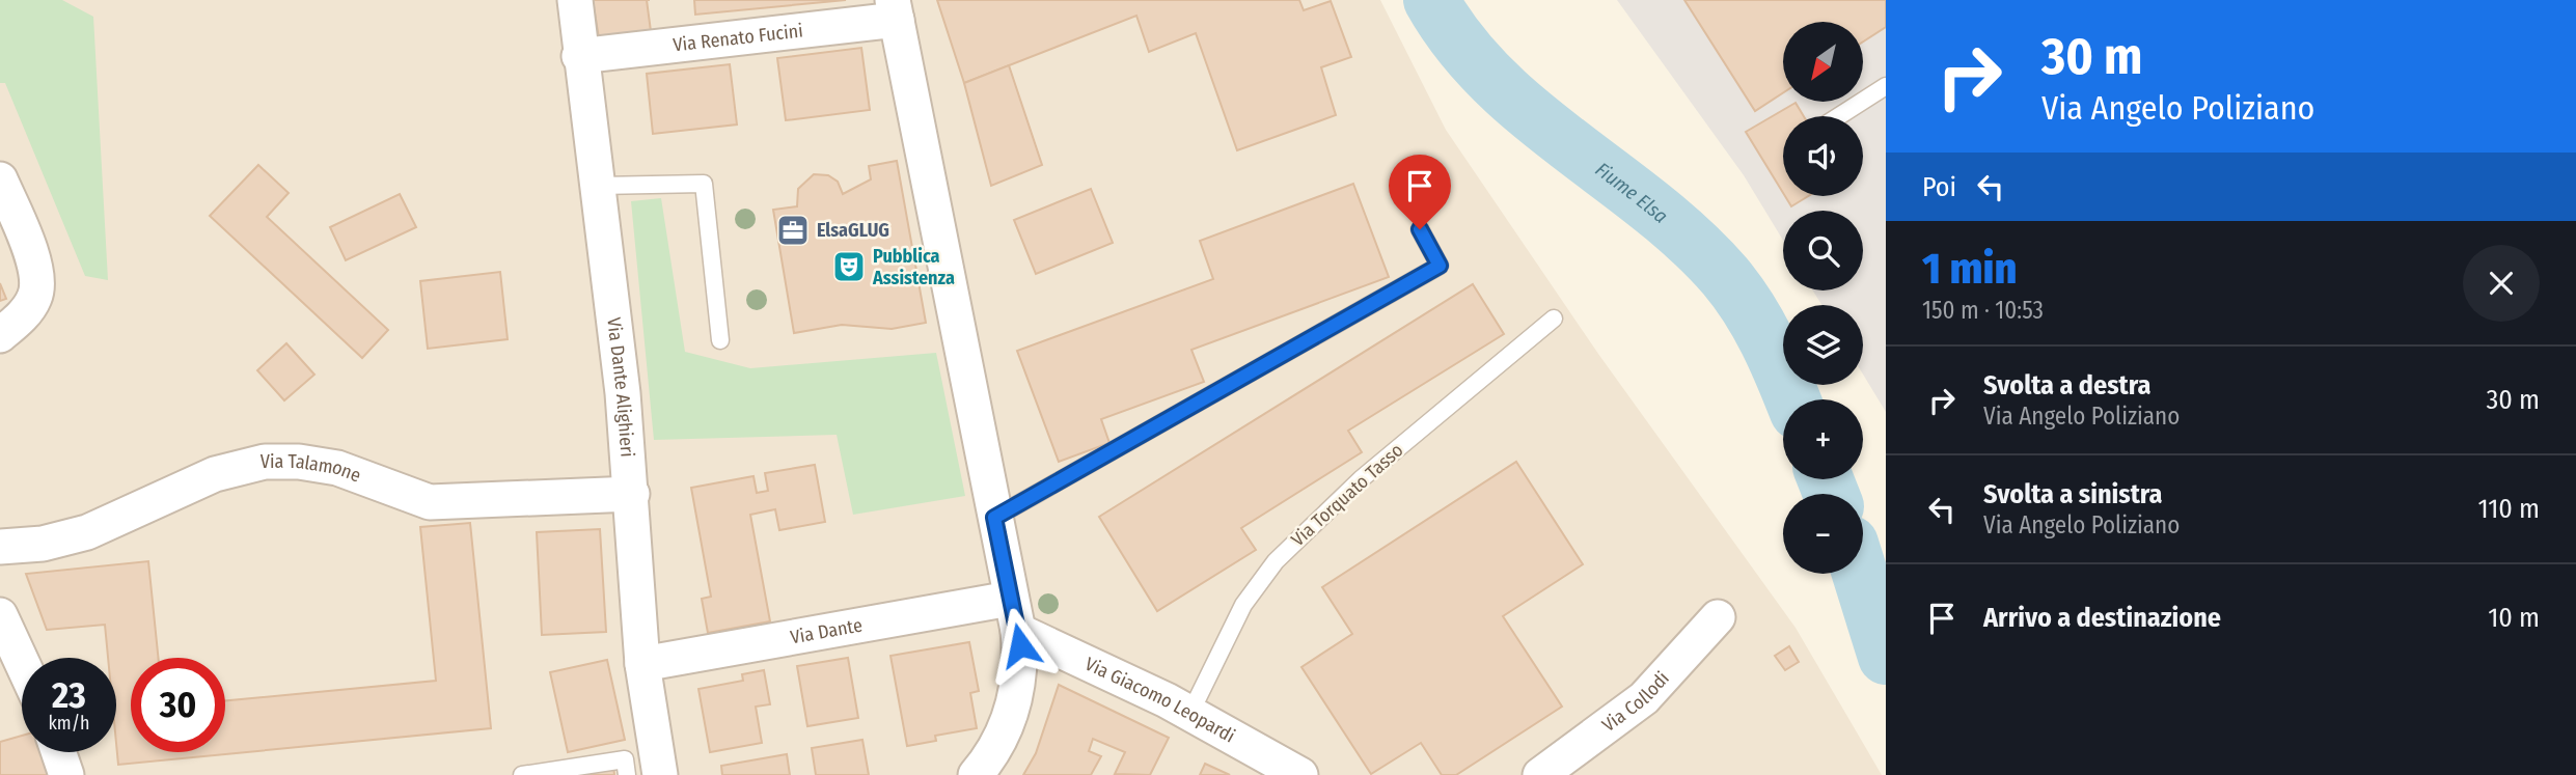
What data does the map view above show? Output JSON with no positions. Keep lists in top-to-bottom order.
{
  "streets": {
    "street": [
      "Via Renato Fucini",
      "Via Dante Alighieri",
      "Via Talamone",
      "Via Dante",
      "Via Giacomo Leopardi",
      "Via Collodi"
    ],
    "lane": ["Via Torquato Tasso"]
  },
  "crossings": [
    ["Via Renato Fucini", "Via Dante Alighieri"],
    ["Via Dante Alighieri", "Via Talamone"],
    ["Via Dante Alighieri", "Via Dante"],
    ["Via Torquato Tasso", "Via Giacomo Leopardi"],
    ["Via Dante", "Via Giacomo Leopardi"]
  ],
  "water": ["Fiume Elsa"],
  "places": {
    "office": ["ElsaGLUG"],
    "theatre": ["Pubblica Assistenza"]
  },
  "north": "bottom left",
  "page": {
    "turn": ["30 m", "Via Angelo Poliziano"],
    "map_buttons": ["+", "−"],
    "then": "Poi",
    "heading": ["1 min", "150 m · 10:53"],
    "list": [
      {
        "name": "Svolta a destra",
        "note": "Via Angelo Poliziano",
        "value": "30 m"
      },
      {
        "name": "Svolta a sinistra",
        "note": "Via Angelo Poliziano",
        "value": "110 m"
      },
      {
        "name": "Arrivo a destinazione",
        "value": "10 m"
      }
    ],
    "speed": "23 km/h",
    "limit": "30"
  }
}
